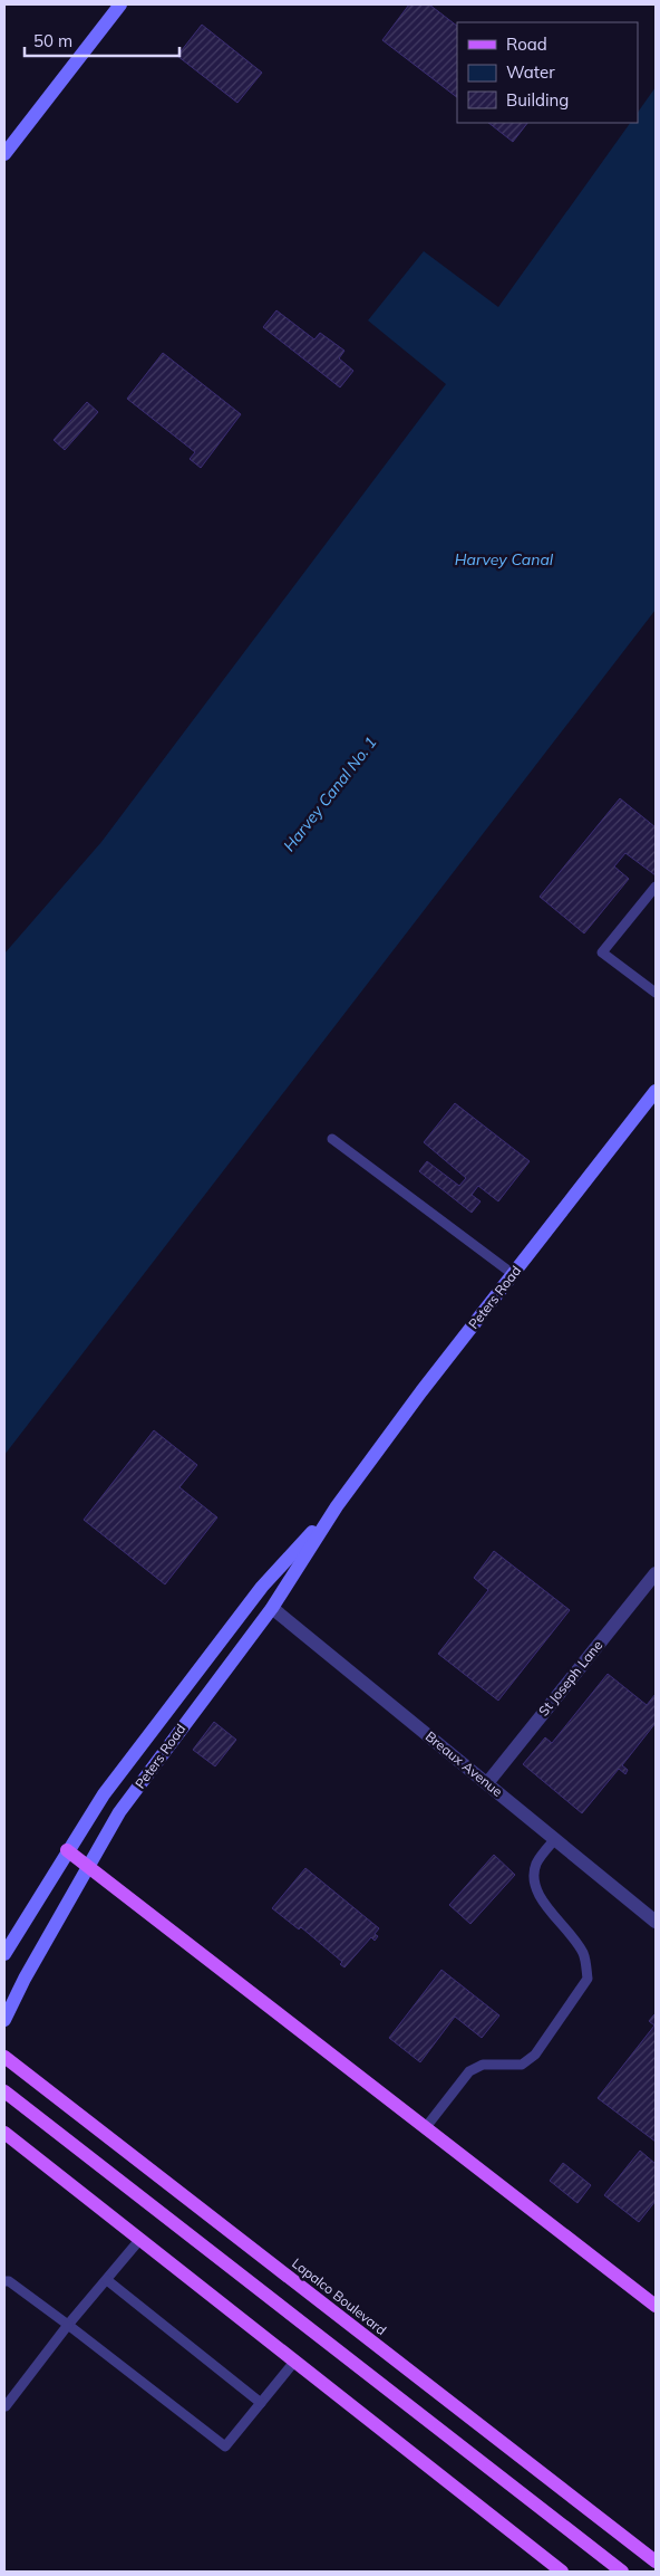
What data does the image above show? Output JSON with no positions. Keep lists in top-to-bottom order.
{
  "streets": {
    "main road": ["Peters Road", "Lapalco Boulevard"],
    "street": ["St Joseph Lane", "Breaux Avenue"]
  },
  "crossings": [
    ["Peters Road", "Breaux Avenue"],
    ["St Joseph Lane", "Breaux Avenue"]
  ],
  "water": ["Harvey Canal", "Harvey Canal No. 1"],
  "legend": ["Road", "Water", "Building"],
  "scale_bar": "50 m"
}
